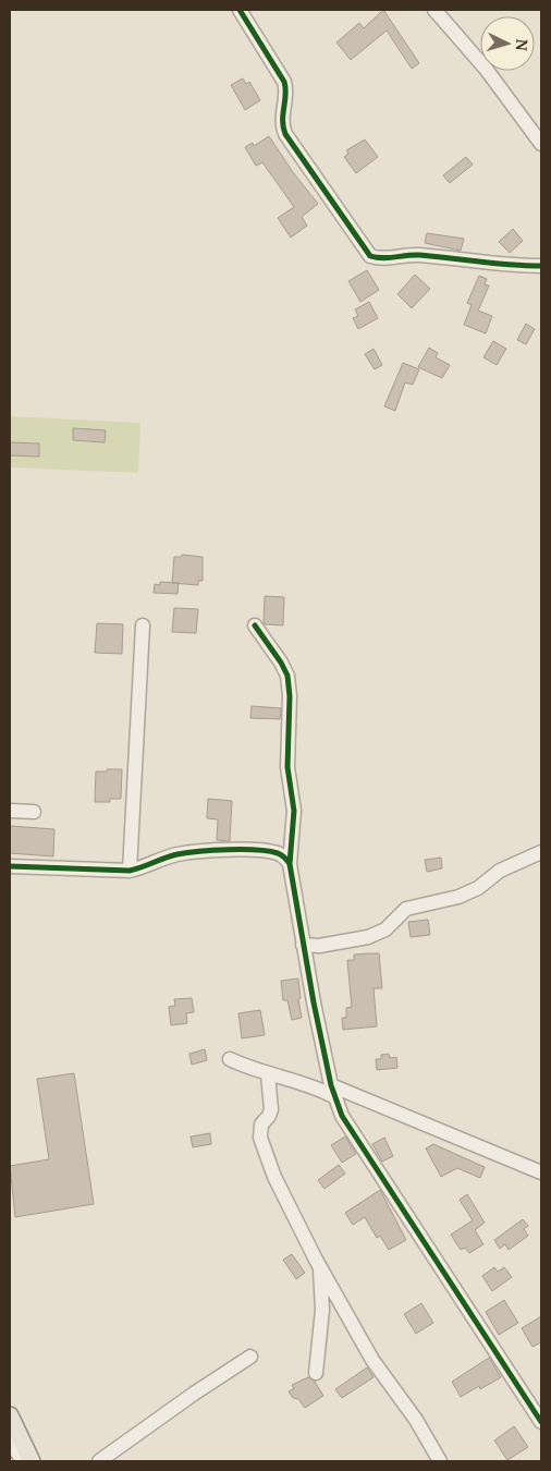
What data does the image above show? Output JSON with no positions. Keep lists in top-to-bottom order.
{
  "north": "right"
}
